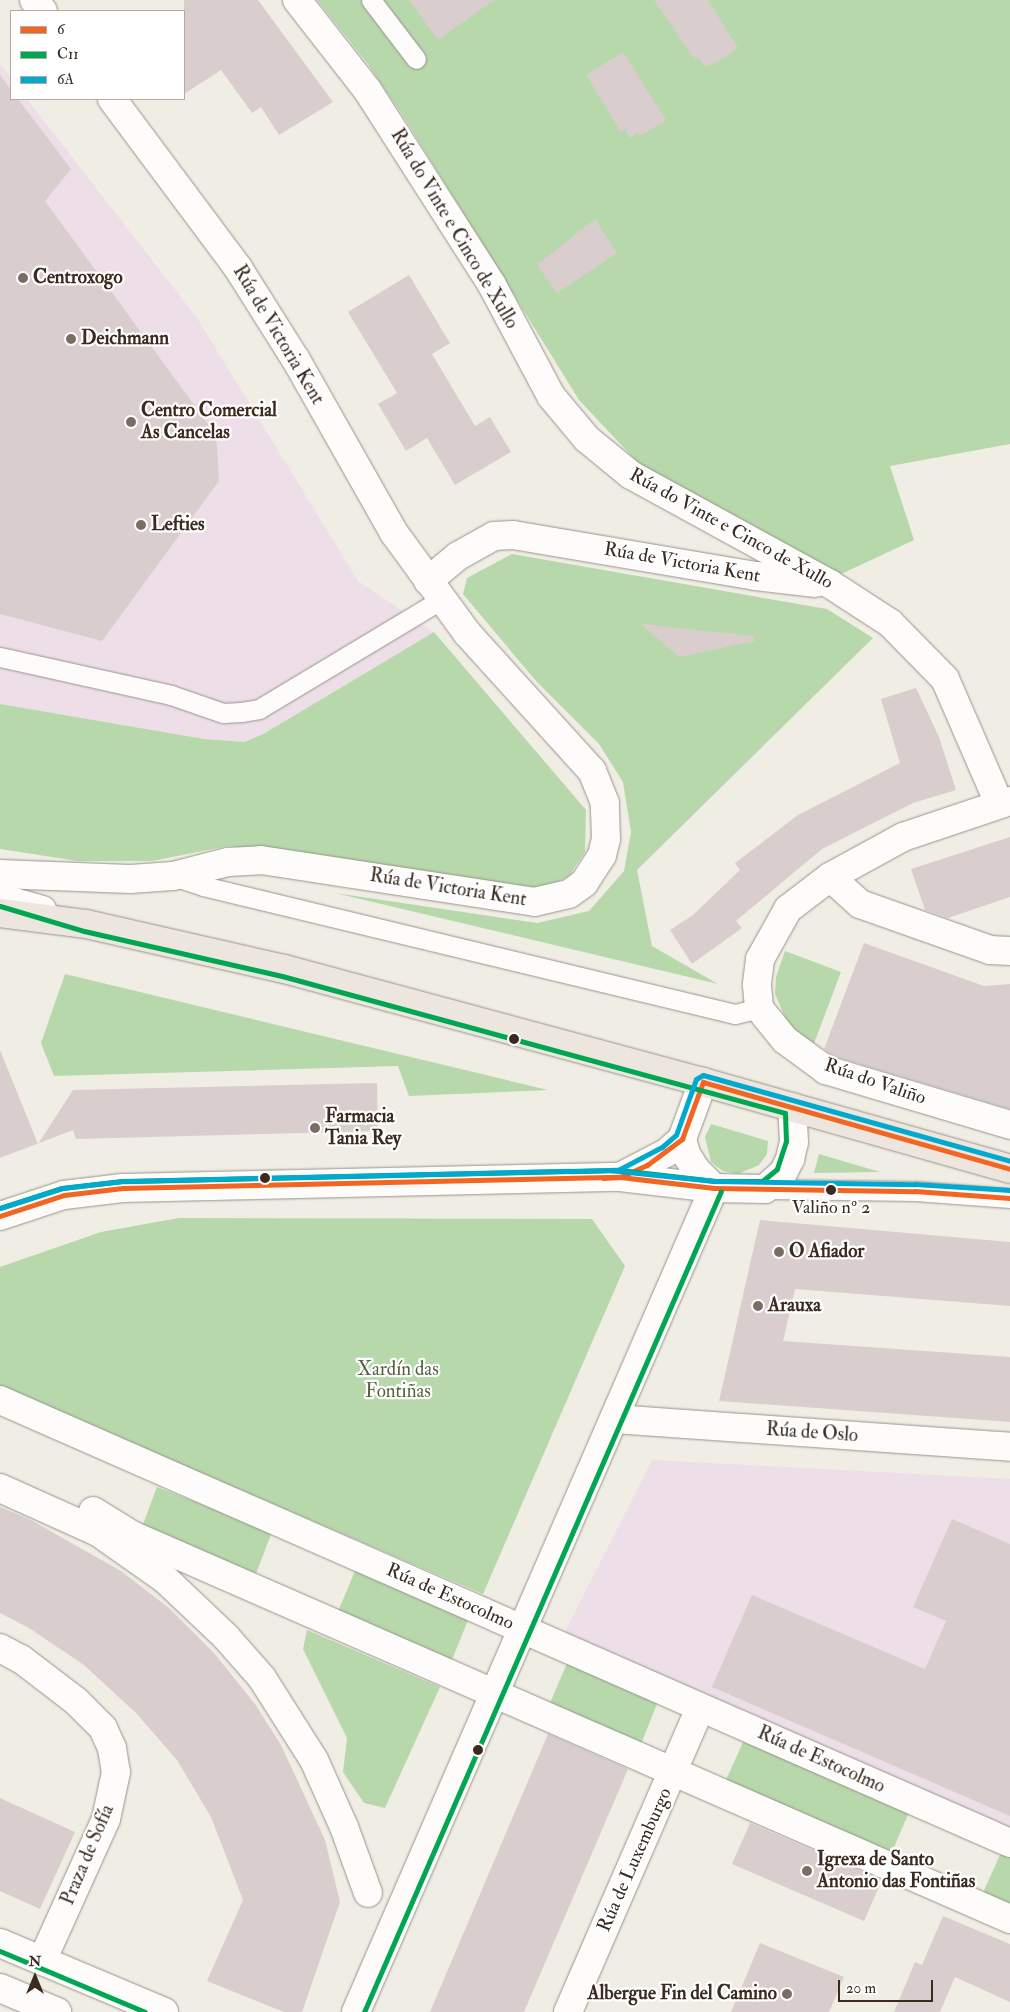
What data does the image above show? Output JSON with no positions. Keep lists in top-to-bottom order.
{
  "streets": {
    "street": [
      "Rúa do Vinte e Cinco de Xullo",
      "Rúa de Victoria Kent",
      "Rúa do Valiño",
      "Rúa de Oslo",
      "Rúa de Estocolmo",
      "Praza de Sofía",
      "Rúa de Luxemburgo"
    ]
  },
  "crossings": [
    ["Rúa do Vinte e Cinco de Xullo", "Rúa de Victoria Kent"],
    ["Rúa de Estocolmo", "Rúa de Luxemburgo"]
  ],
  "parks": ["Xardín das Fontiñas"],
  "places": [
    "Centroxogo",
    "Deichmann",
    "Centro Comercial As Cancelas",
    "Lefties",
    "Farmacia Tania Rey",
    "Valiño nº 2",
    "O Afiador",
    "Arauxa",
    "Igrexa de Santo Antonio das Fontiñas",
    "Albergue Fin del Camino"
  ],
  "lines": ["transit line C11", "transit line 6A", "transit line 6"],
  "legend": ["6", "C11", "6A"],
  "scale_bar": "20 m",
  "north": "top"
}
